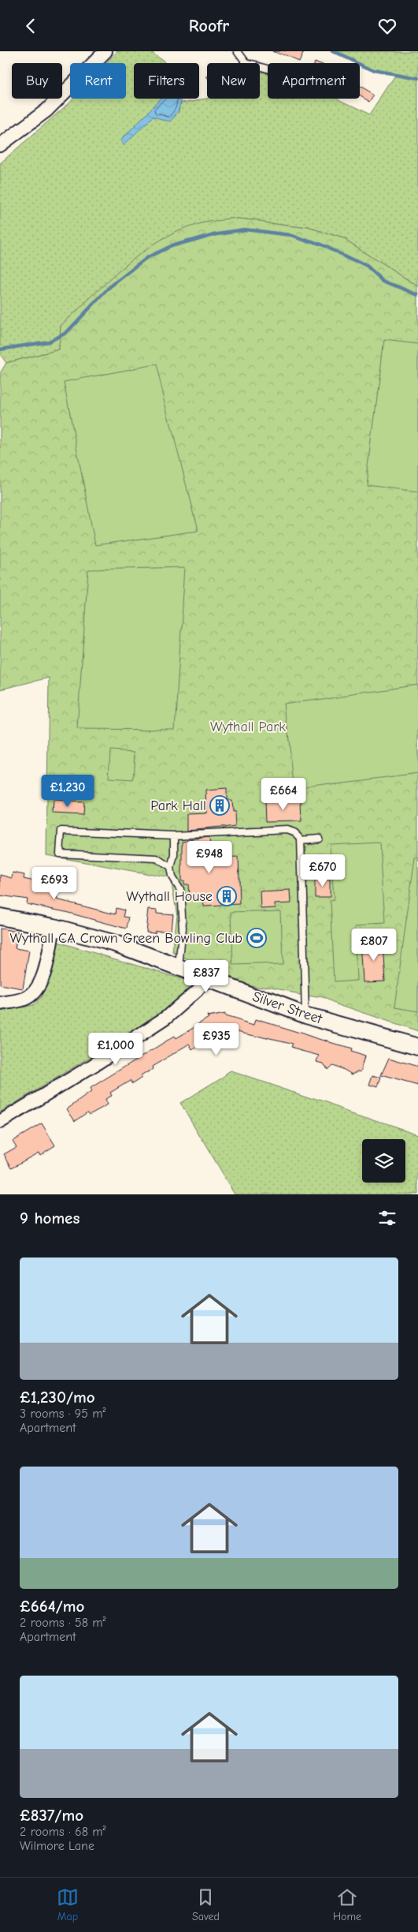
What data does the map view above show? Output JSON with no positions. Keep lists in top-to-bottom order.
{
  "streets": {
    "street": ["Silver Street"]
  },
  "parks": ["Wythall Park"],
  "places": {
    "building": ["Park Hall", "Wythall House"],
    "sports": ["Wythall CA Crown Green Bowling Club"]
  },
  "page": {
    "header": "Roofr",
    "chip": [
      "Buy",
      "Rent",
      "Filters",
      "New",
      "Apartment"
    ],
    "price": [
      "£1,230",
      "£664",
      "£948",
      "£670",
      "£693",
      "£807",
      "£837",
      "£935",
      "£1,000"
    ],
    "heading": "9 homes",
    "list": [
      {
        "name": "£1,230/mo",
        "note": "3 rooms · 95 m² · Apartment"
      },
      {
        "name": "£664/mo",
        "note": "2 rooms · 58 m² · Apartment"
      },
      {
        "name": "£837/mo",
        "note": "2 rooms · 68 m² · Wilmore Lane"
      }
    ],
    "tabs": ["Map", "Saved", "Home"]
  }
}
